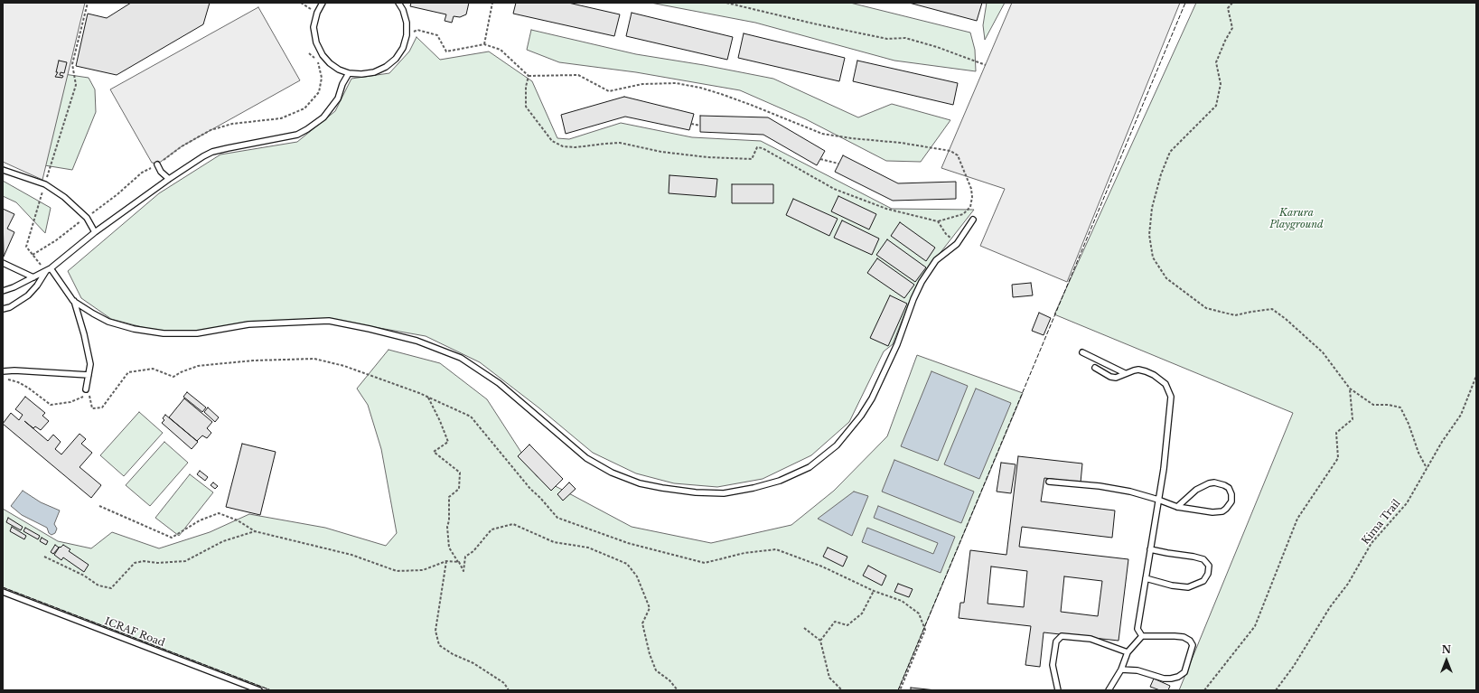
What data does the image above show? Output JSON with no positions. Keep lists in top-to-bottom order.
{
  "streets": {
    "lane": ["ICRAF Road"],
    "path": ["Kima Trail"]
  },
  "parks": ["Karura Playground"],
  "north": "top"
}
